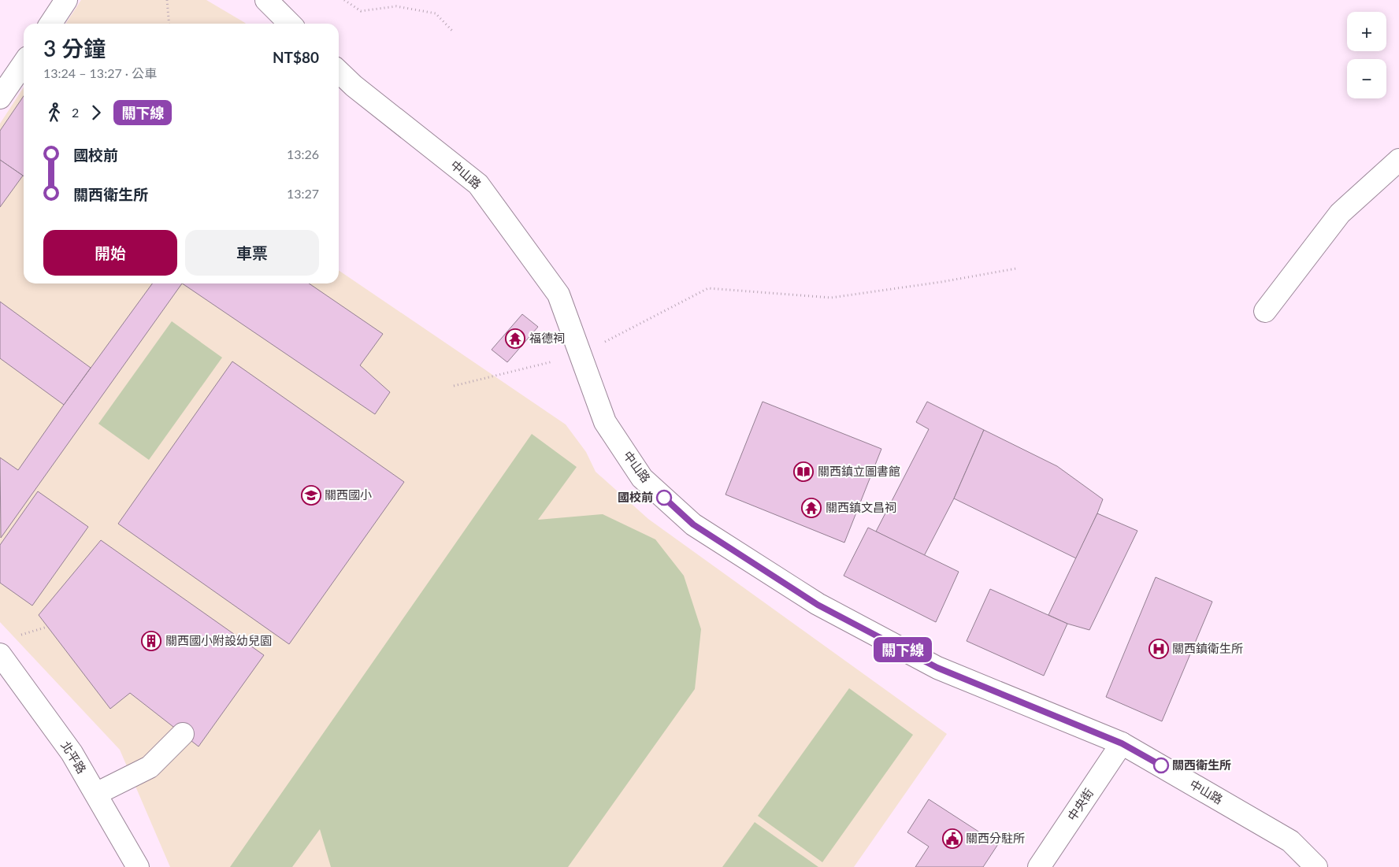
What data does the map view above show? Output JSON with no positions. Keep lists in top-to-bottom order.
{
  "streets": {
    "street": ["中山路", "北平路", "中央街"]
  },
  "crossings": [
    ["中山路", "中央街"]
  ],
  "places": {
    "temple": ["福德祠", "關西鎮文昌祠"],
    "library": ["關西鎮立圖書館"],
    "school or university": ["關西國小"],
    "other": ["國校前", "關西衛生所"],
    "building": ["關西國小附設幼兒園"],
    "hospital": ["關西鎮衛生所"],
    "public building": ["關西分駐所"]
  },
  "lines": ["bus line 關下線"],
  "page": {
    "on_map": "關下線",
    "map_buttons": ["+", "−"],
    "heading": ["3 分鐘", "13:24 – 13:27 · 公車", "NT$80"],
    "legs": ["2", "關下線"],
    "list": [
      {
        "name": "國校前",
        "value": "13:26"
      },
      {
        "name": "關西衛生所",
        "value": "13:27"
      }
    ],
    "buttons": ["開始", "車票"]
  }
}
